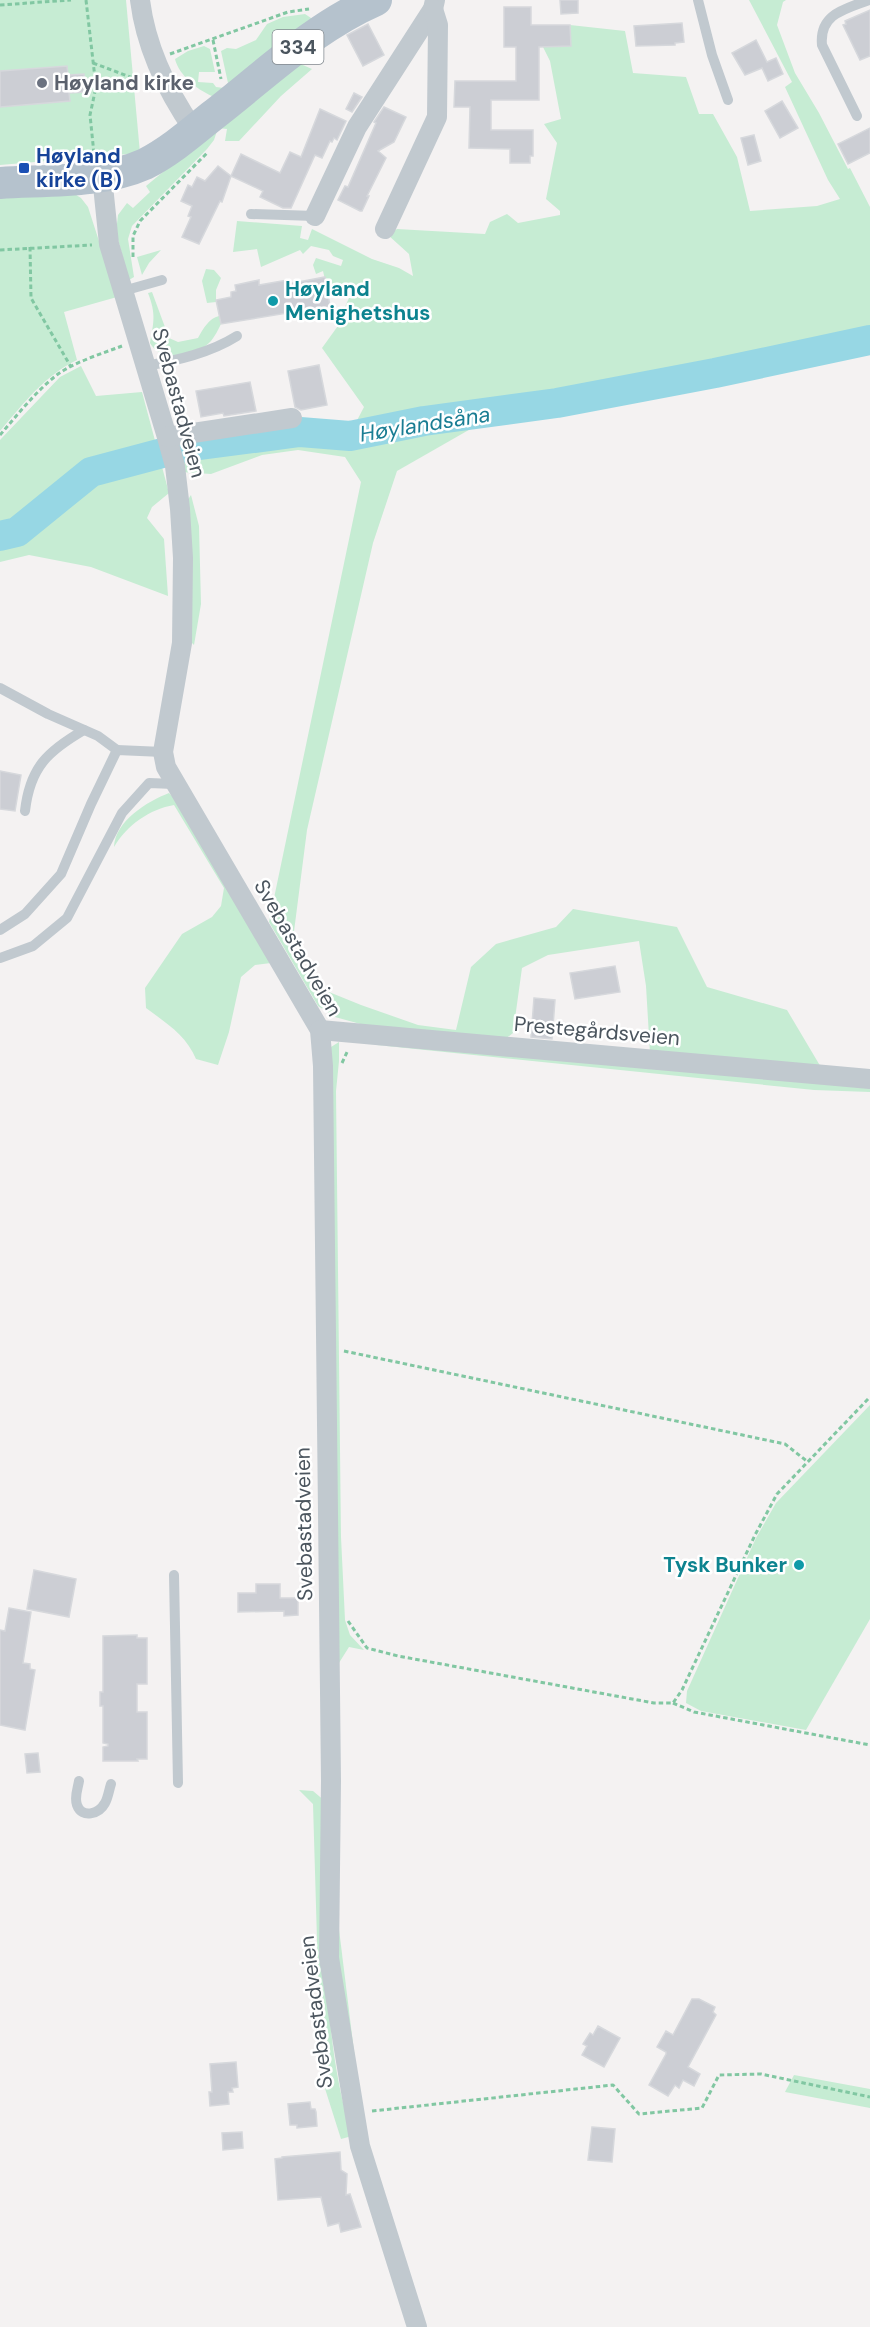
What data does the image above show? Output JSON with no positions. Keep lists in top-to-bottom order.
{
  "streets": {
    "main road": ["334"],
    "street": ["Svebastadveien", "Prestegårdsveien"]
  },
  "crossings": [
    ["334", "Svebastadveien"],
    ["Svebastadveien", "Prestegårdsveien"]
  ],
  "water": ["Høylandsåna"],
  "places": {
    "other": ["Høyland kirke", "Høyland Menighetshus", "Tysk Bunker"],
    "transit": ["Høyland kirke (B)"]
  }
}
